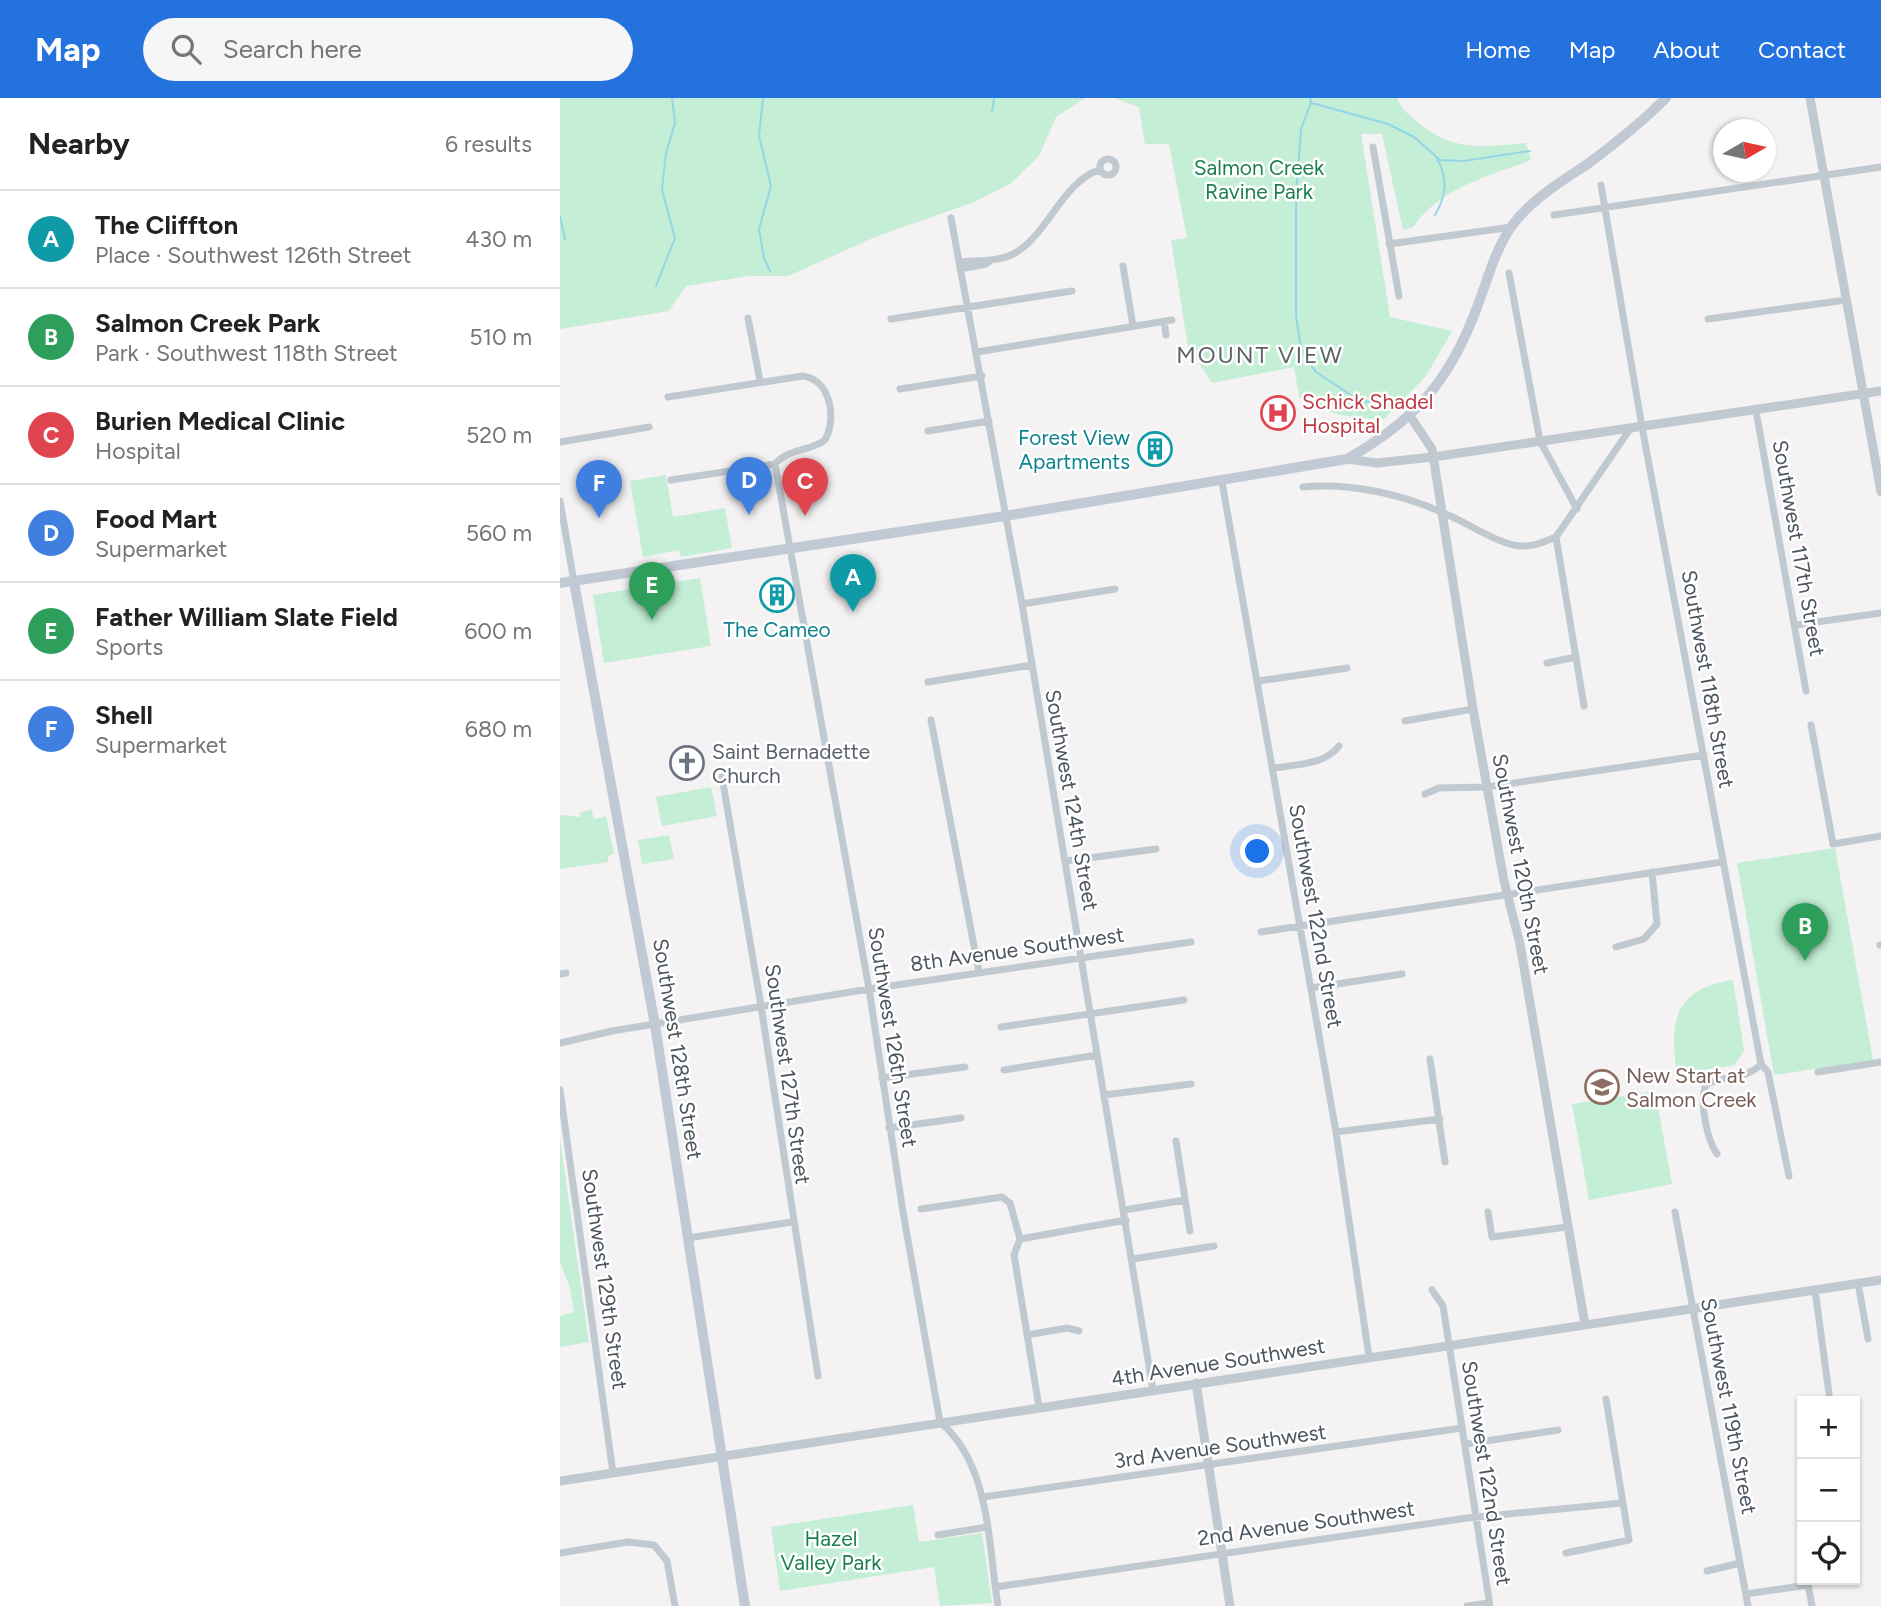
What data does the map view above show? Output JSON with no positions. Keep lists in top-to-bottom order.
{
  "streets": {
    "main road": ["Southwest 128th Street"],
    "street": [
      "Southwest 117th Street",
      "Southwest 118th Street",
      "Southwest 124th Street",
      "Southwest 120th Street",
      "Southwest 122nd Street",
      "8th Avenue Southwest",
      "Southwest 126th Street",
      "Southwest 127th Street",
      "Southwest 129th Street",
      "4th Avenue Southwest",
      "Southwest 119th Street",
      "3rd Avenue Southwest",
      "2nd Avenue Southwest"
    ]
  },
  "crossings": [
    ["Southwest 124th Street", "8th Avenue Southwest"],
    ["Southwest 124th Street", "4th Avenue Southwest"],
    ["Southwest 120th Street", "4th Avenue Southwest"],
    ["Southwest 122nd Street", "4th Avenue Southwest"],
    ["Southwest 122nd Street", "3rd Avenue Southwest"],
    ["Southwest 122nd Street", "2nd Avenue Southwest"],
    ["8th Avenue Southwest", "Southwest 126th Street"],
    ["8th Avenue Southwest", "Southwest 128th Street"],
    ["8th Avenue Southwest", "Southwest 127th Street"],
    ["Southwest 126th Street", "4th Avenue Southwest"],
    ["Southwest 126th Street", "3rd Avenue Southwest"],
    ["Southwest 126th Street", "2nd Avenue Southwest"],
    ["Southwest 128th Street", "4th Avenue Southwest"],
    ["Southwest 129th Street", "4th Avenue Southwest"],
    ["4th Avenue Southwest", "Southwest 119th Street"]
  ],
  "districts": ["MOUNT VIEW"],
  "parks": ["Salmon Creek Ravine Park", "Hazel Valley Park"],
  "places": {
    "hospital": ["Schick Shadel Hospital"],
    "building": ["Forest View Apartments", "The Cameo"],
    "church": ["Saint Bernadette Church"],
    "school or university": ["New Start at Salmon Creek"]
  },
  "north": "right",
  "page": {
    "header": "Map",
    "search": "Search here",
    "nav": [
      "Home",
      "Map",
      "About",
      "Contact"
    ],
    "heading": ["Nearby", "6 results"],
    "list": [
      {
        "mark": "A",
        "name": "The Cliffton",
        "note": "Place · Southwest 126th Street",
        "value": "430 m"
      },
      {
        "mark": "B",
        "name": "Salmon Creek Park",
        "note": "Park · Southwest 118th Street",
        "value": "510 m"
      },
      {
        "mark": "C",
        "name": "Burien Medical Clinic",
        "note": "Hospital",
        "value": "520 m"
      },
      {
        "mark": "D",
        "name": "Food Mart",
        "note": "Supermarket",
        "value": "560 m"
      },
      {
        "mark": "E",
        "name": "Father William Slate Field",
        "note": "Sports",
        "value": "600 m"
      },
      {
        "mark": "F",
        "name": "Shell",
        "note": "Supermarket",
        "value": "680 m"
      }
    ],
    "pins": [
      "D",
      "C",
      "F",
      "A",
      "E",
      "B"
    ],
    "map_buttons": ["+", "−"]
  }
}
